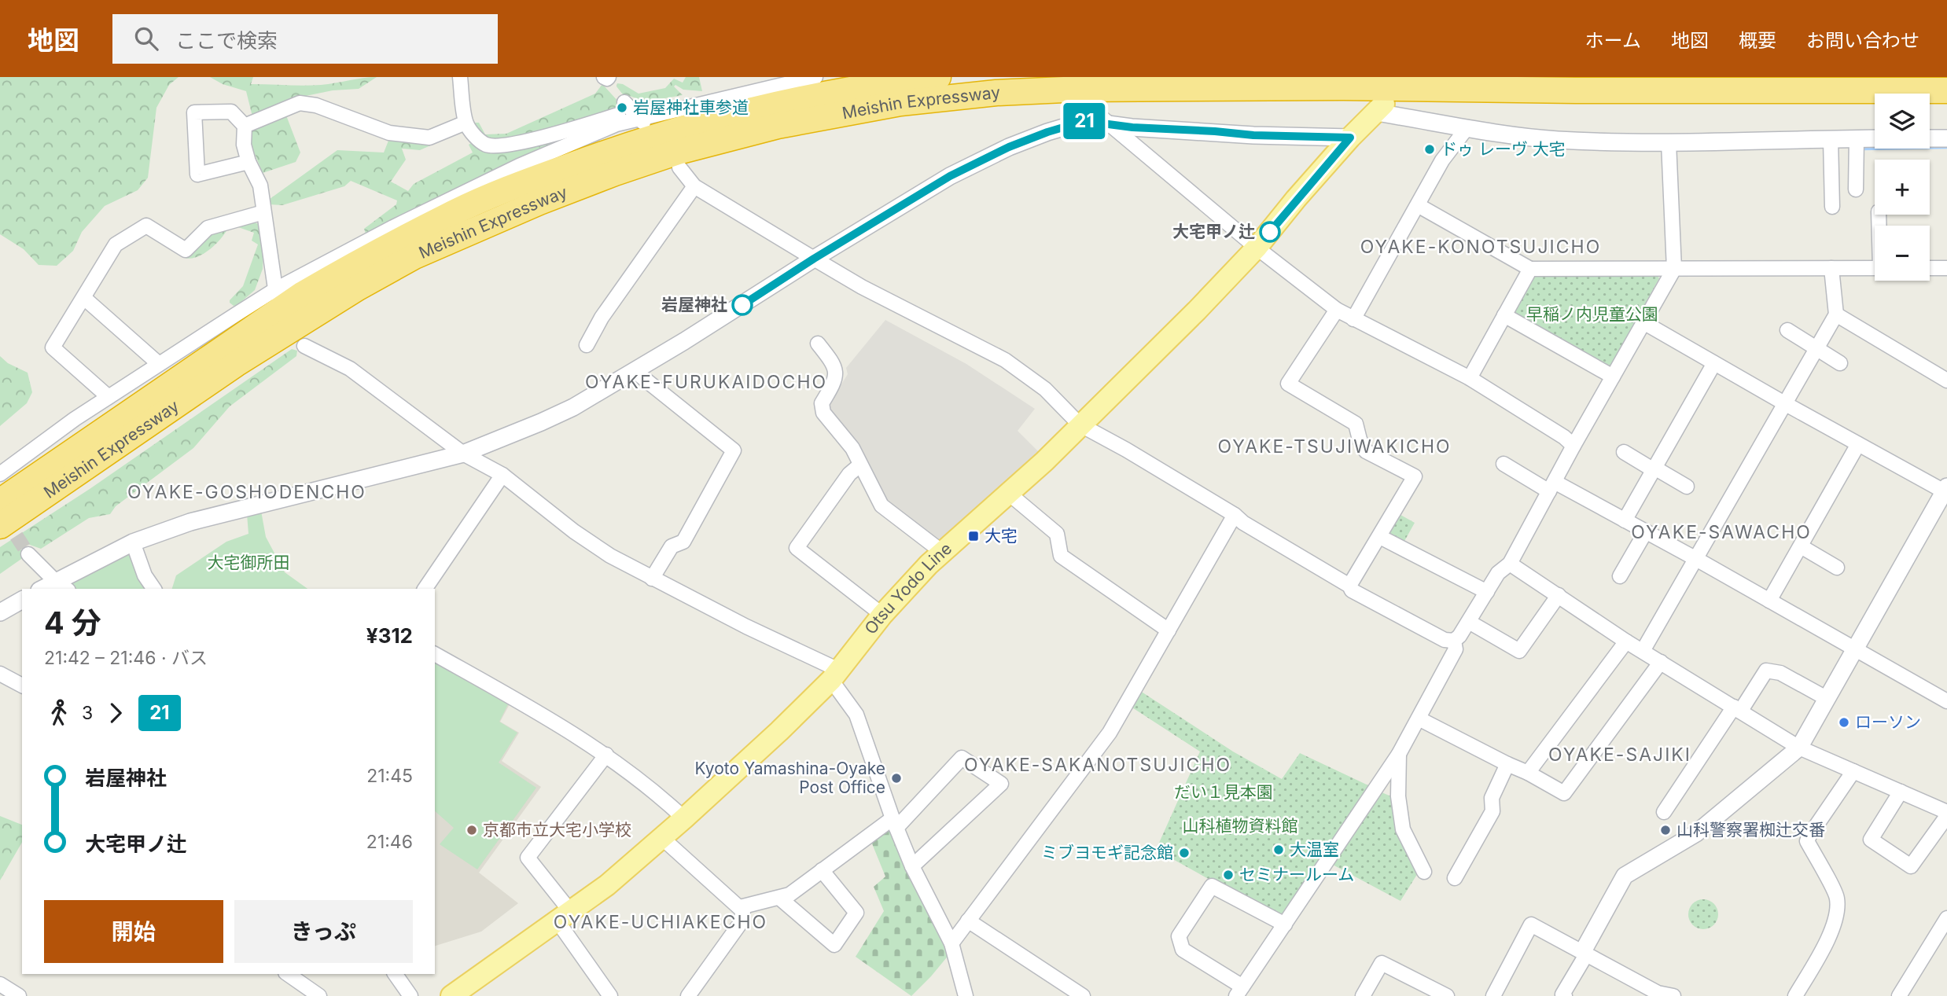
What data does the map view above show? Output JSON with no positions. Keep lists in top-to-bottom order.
{
  "streets": {
    "highway": ["Meishin Expressway"],
    "main road": ["Otsu Yodo Line"]
  },
  "districts": [
    "OYAKE-KONOTSUJICHO",
    "OYAKE-FURUKAIDOCHO",
    "OYAKE-TSUJIWAKICHO",
    "OYAKE-GOSHODENCHO",
    "OYAKE-SAWACHO",
    "OYAKE-SAJIKI",
    "OYAKE-SAKANOTSUJICHO",
    "OYAKE-UCHIAKECHO"
  ],
  "parks": [
    "早稲ノ内児童公園",
    "大宅御所田",
    "だい１見本園",
    "山科植物資料館"
  ],
  "places": {
    "other": [
      "岩屋神社車参道",
      "ドゥ レーヴ 大宅",
      "大宅甲ノ辻",
      "岩屋神社",
      "ローソン",
      "Kyoto Yamashina-Oyake Post Office",
      "京都市立大宅小学校",
      "山科警察署椥辻交番",
      "大温室",
      "ミブヨモギ記念館",
      "セミナールーム"
    ],
    "transit": ["大宅"]
  },
  "lines": ["bus line 21"],
  "page": {
    "header": "地図",
    "search": "ここで検索",
    "nav": [
      "ホーム",
      "地図",
      "概要",
      "お問い合わせ"
    ],
    "on_map": "21",
    "map_buttons": ["+", "−"],
    "heading": ["4 分", "21:42 – 21:46 · バス", "¥312"],
    "legs": ["3", "21"],
    "list": [
      {
        "name": "岩屋神社",
        "value": "21:45"
      },
      {
        "name": "大宅甲ノ辻",
        "value": "21:46"
      }
    ],
    "buttons": ["開始", "きっぷ"]
  }
}
